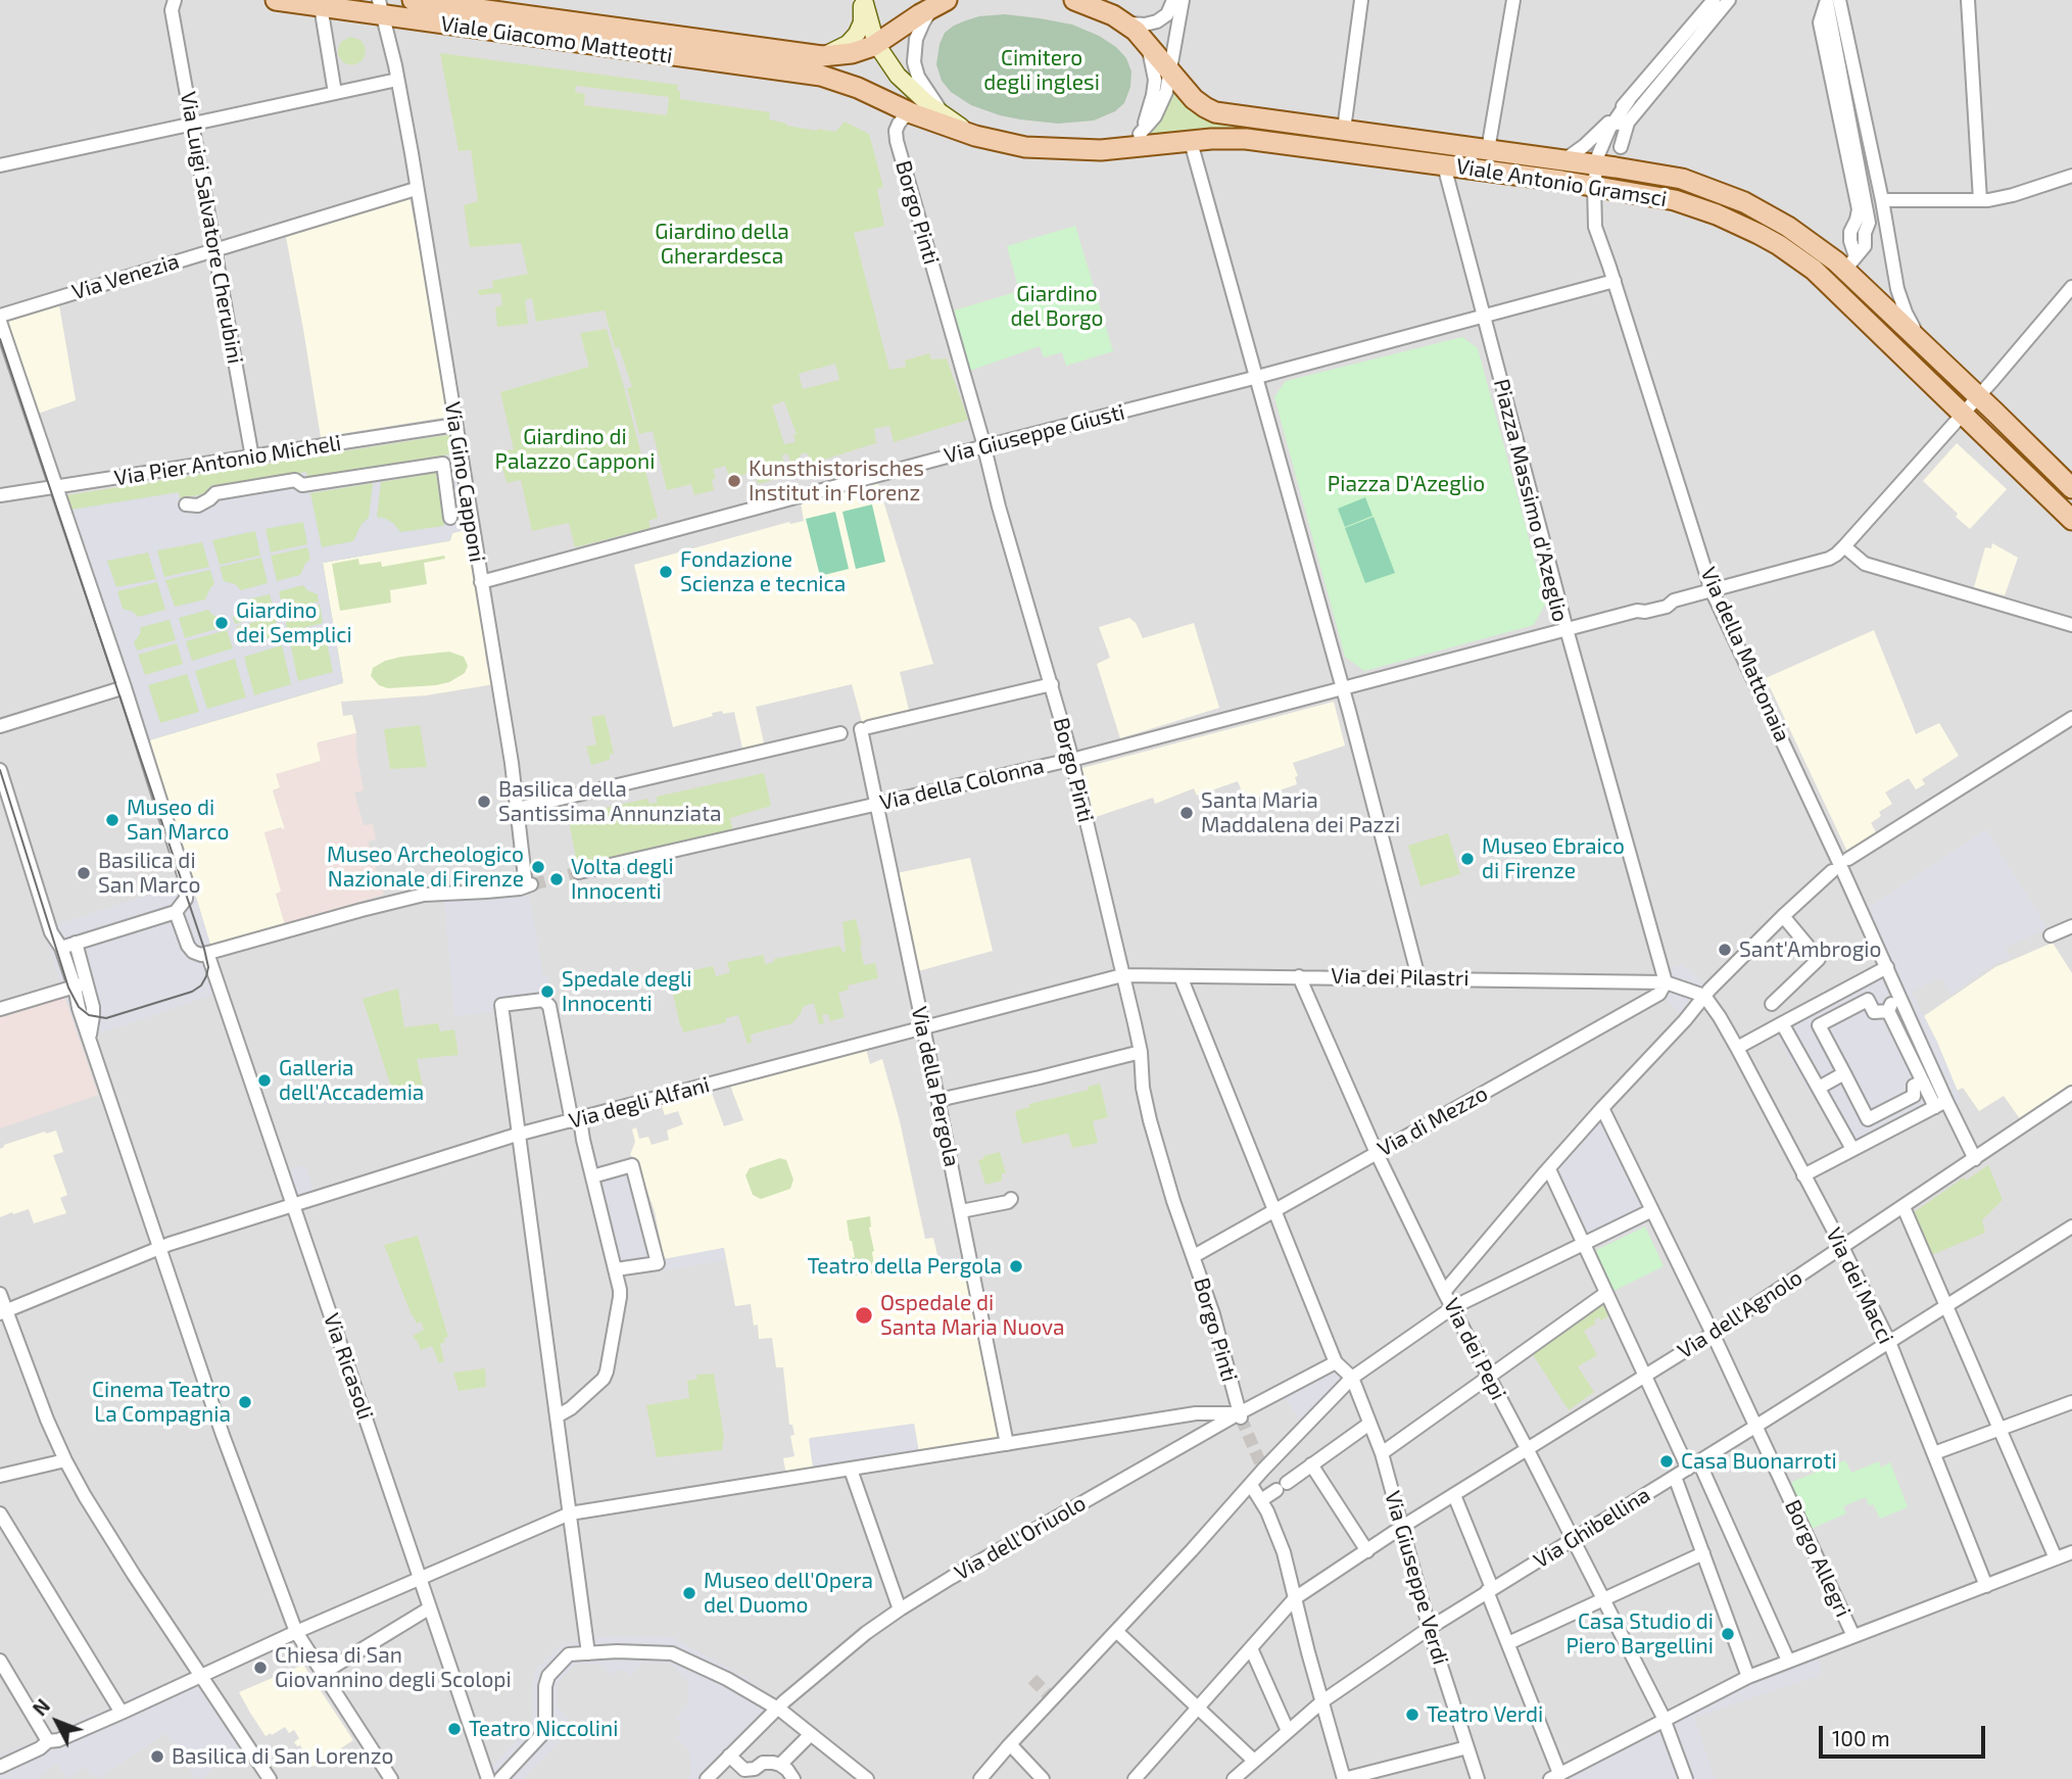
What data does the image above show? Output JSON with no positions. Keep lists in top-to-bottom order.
{
  "streets": {
    "main road": ["Viale Giacomo Matteotti", "Viale Antonio Gramsci"],
    "street": [
      "Borgo Pinti",
      "Via Luigi Salvatore Cherubini",
      "Via Venezia",
      "Via Giuseppe Giusti",
      "Via Pier Antonio Micheli",
      "Via Gino Capponi",
      "Piazza Massimo d'Azeglio",
      "Via della Mattonaia",
      "Via della Colonna",
      "Via dei Pilastri",
      "Via della Pergola",
      "Via degli Alfani",
      "Via di Mezzo",
      "Via dei Macci",
      "Via dell'Agnolo",
      "Via dei Pepi",
      "Via Ricasoli",
      "Via Ghibellina",
      "Via dell'Oriuolo",
      "Borgo Allegri",
      "Via Giuseppe Verdi"
    ]
  },
  "crossings": [
    ["Viale Giacomo Matteotti", "Viale Antonio Gramsci"],
    ["Viale Giacomo Matteotti", "Borgo Pinti"],
    ["Viale Giacomo Matteotti", "Via Gino Capponi"],
    ["Viale Antonio Gramsci", "Piazza Massimo d'Azeglio"],
    ["Viale Antonio Gramsci", "Via della Mattonaia"],
    ["Borgo Pinti", "Via Giuseppe Giusti"],
    ["Borgo Pinti", "Via della Colonna"],
    ["Borgo Pinti", "Via dei Pilastri"],
    ["Borgo Pinti", "Via degli Alfani"],
    ["Borgo Pinti", "Via di Mezzo"],
    ["Borgo Pinti", "Via dell'Oriuolo"],
    ["Via Luigi Salvatore Cherubini", "Via Venezia"],
    ["Via Luigi Salvatore Cherubini", "Via Pier Antonio Micheli"],
    ["Via Venezia", "Via Gino Capponi"],
    ["Via Giuseppe Giusti", "Via Gino Capponi"],
    ["Via Pier Antonio Micheli", "Via Gino Capponi"],
    ["Via Gino Capponi", "Via Ricasoli"],
    ["Piazza Massimo d'Azeglio", "Via della Colonna"],
    ["Via della Colonna", "Via della Pergola"],
    ["Via dei Pilastri", "Via degli Alfani"],
    ["Via dei Pilastri", "Via di Mezzo"],
    ["Via dei Pilastri", "Via dei Macci"],
    ["Via dei Pilastri", "Via dei Pepi"],
    ["Via della Pergola", "Via degli Alfani"],
    ["Via degli Alfani", "Via Ricasoli"],
    ["Via di Mezzo", "Via dei Pepi"],
    ["Via dei Macci", "Via dell'Agnolo"],
    ["Via dei Macci", "Via Ghibellina"],
    ["Via dell'Agnolo", "Via dei Pepi"],
    ["Via dell'Agnolo", "Borgo Allegri"],
    ["Via dell'Agnolo", "Via Giuseppe Verdi"],
    ["Via dei Pepi", "Via Ghibellina"],
    ["Via Ghibellina", "Borgo Allegri"],
    ["Via Ghibellina", "Via Giuseppe Verdi"]
  ],
  "parks": [
    "Cimitero degli inglesi",
    "Giardino della Gherardesca",
    "Giardino del Borgo",
    "Giardino di Palazzo Capponi",
    "Piazza D'Azeglio"
  ],
  "places": [
    "Kunsthistorisches Institut in Florenz",
    "Fondazione Scienza e tecnica",
    "Giardino dei Semplici",
    "Basilica della Santissima Annunziata",
    "Santa Maria Maddalena dei Pazzi",
    "Museo di San Marco",
    "Museo Ebraico di Firenze",
    "Museo Archeologico Nazionale di Firenze",
    "Basilica di San Marco",
    "Volta degli Innocenti",
    "Sant'Ambrogio",
    "Spedale degli Innocenti",
    "Galleria dell'Accademia",
    "Teatro della Pergola",
    "Ospedale di Santa Maria Nuova",
    "Cinema Teatro La Compagnia",
    "Casa Buonarroti",
    "Museo dell'Opera del Duomo",
    "Casa Studio di Piero Bargellini",
    "Chiesa di San Giovannino degli Scolopi",
    "Teatro Verdi",
    "Teatro Niccolini",
    "Basilica di San Lorenzo"
  ],
  "scale_bar": "100 m",
  "north": "top left"
}
